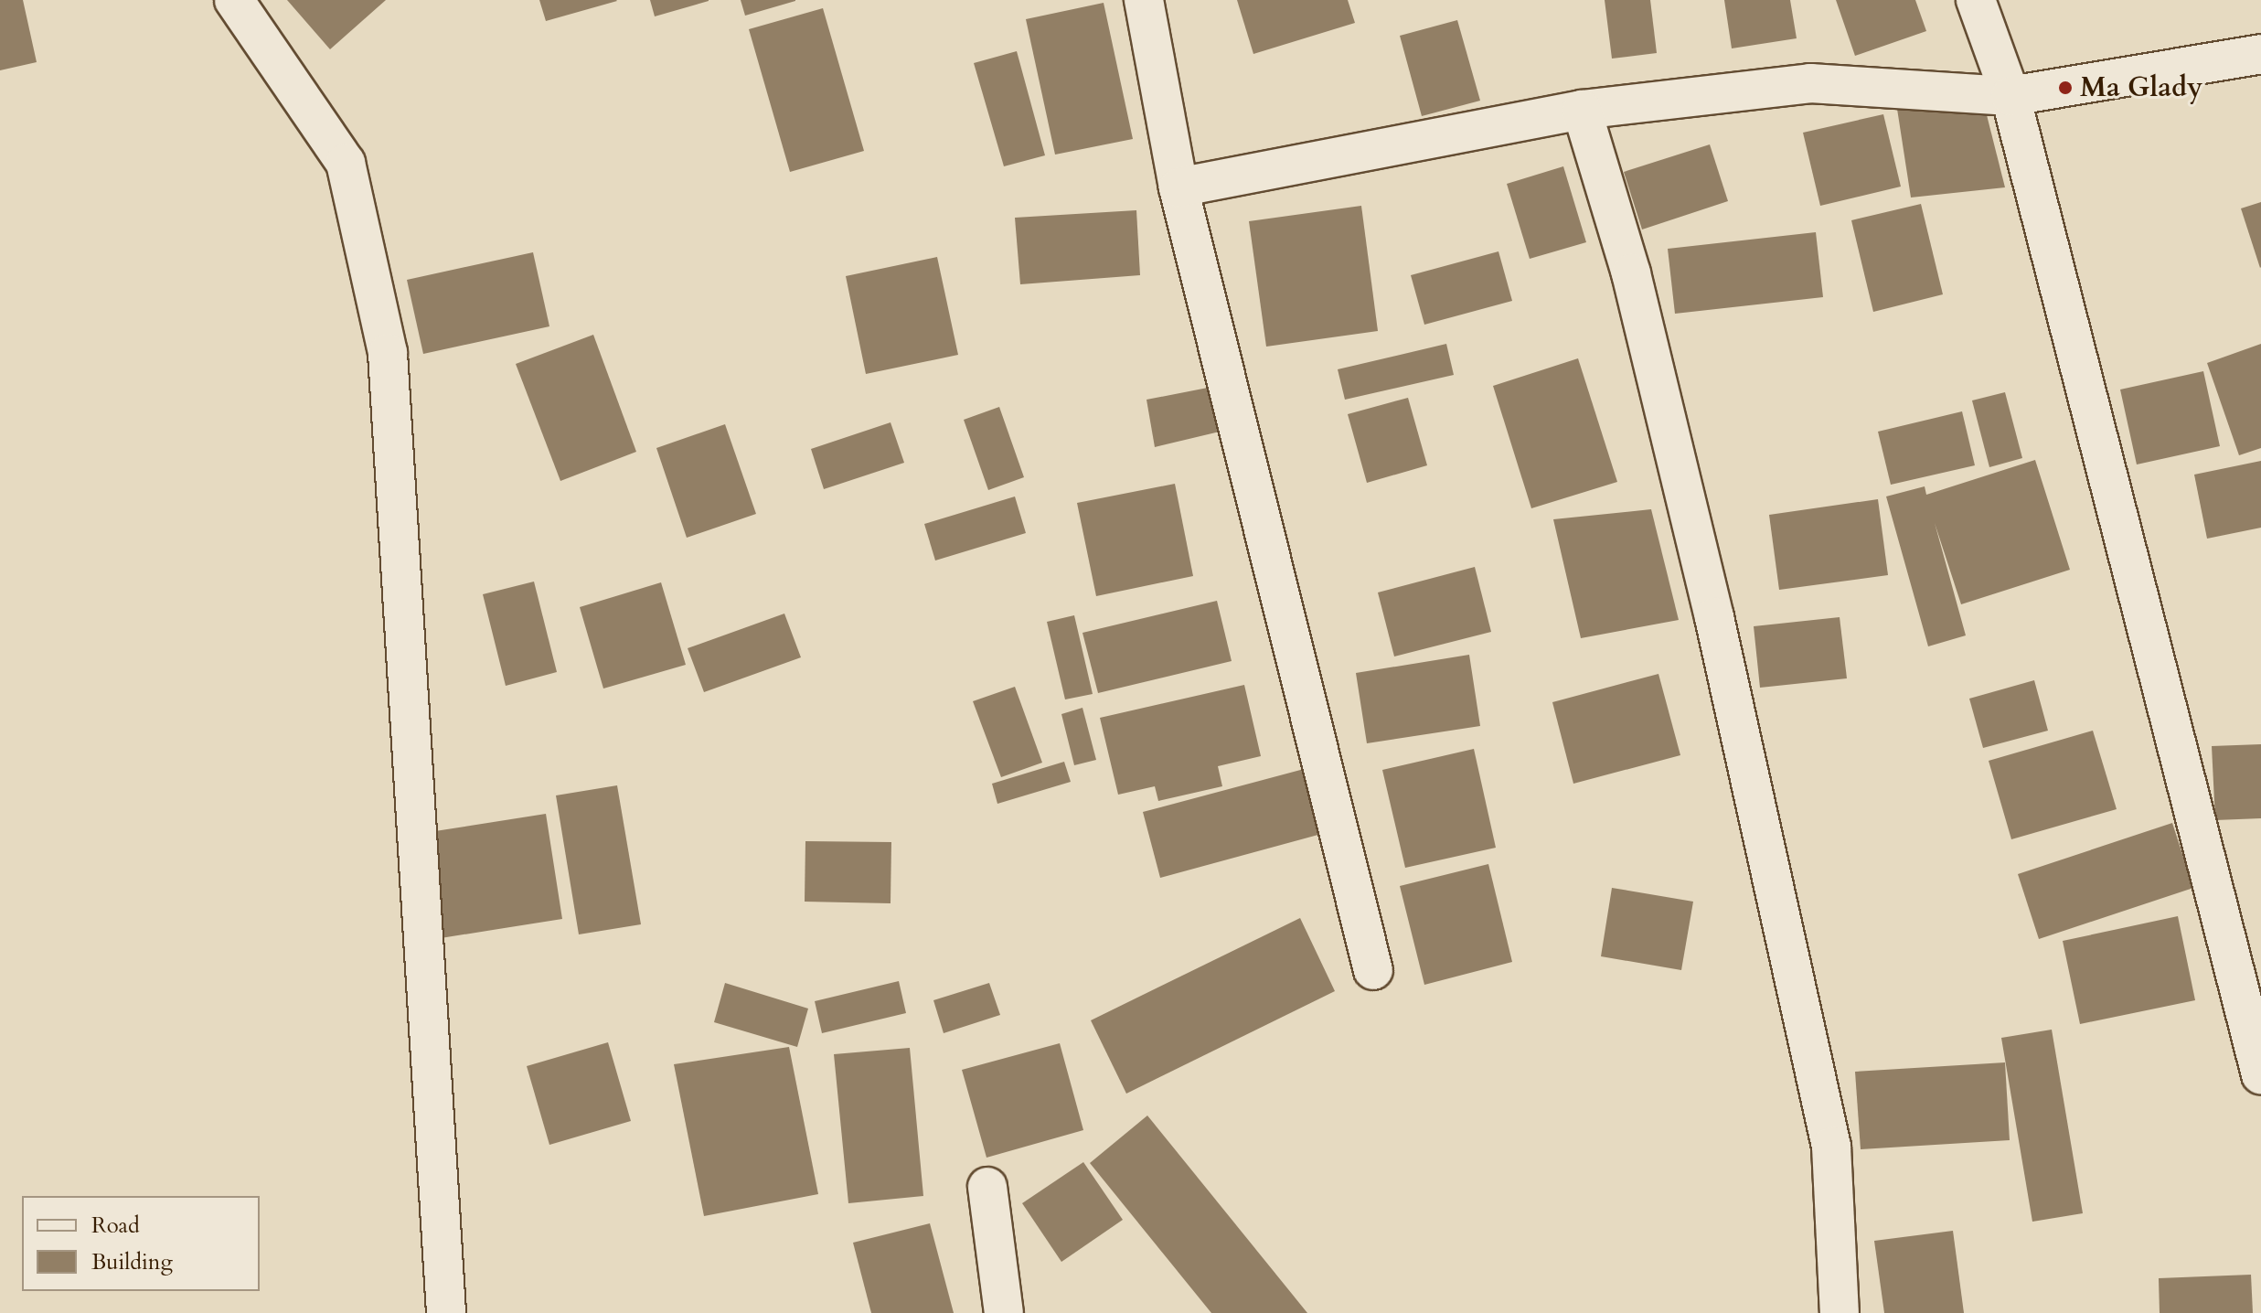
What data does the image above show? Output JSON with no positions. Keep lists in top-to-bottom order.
{
  "places": ["Ma Glady"],
  "legend": ["Road", "Building"]
}
